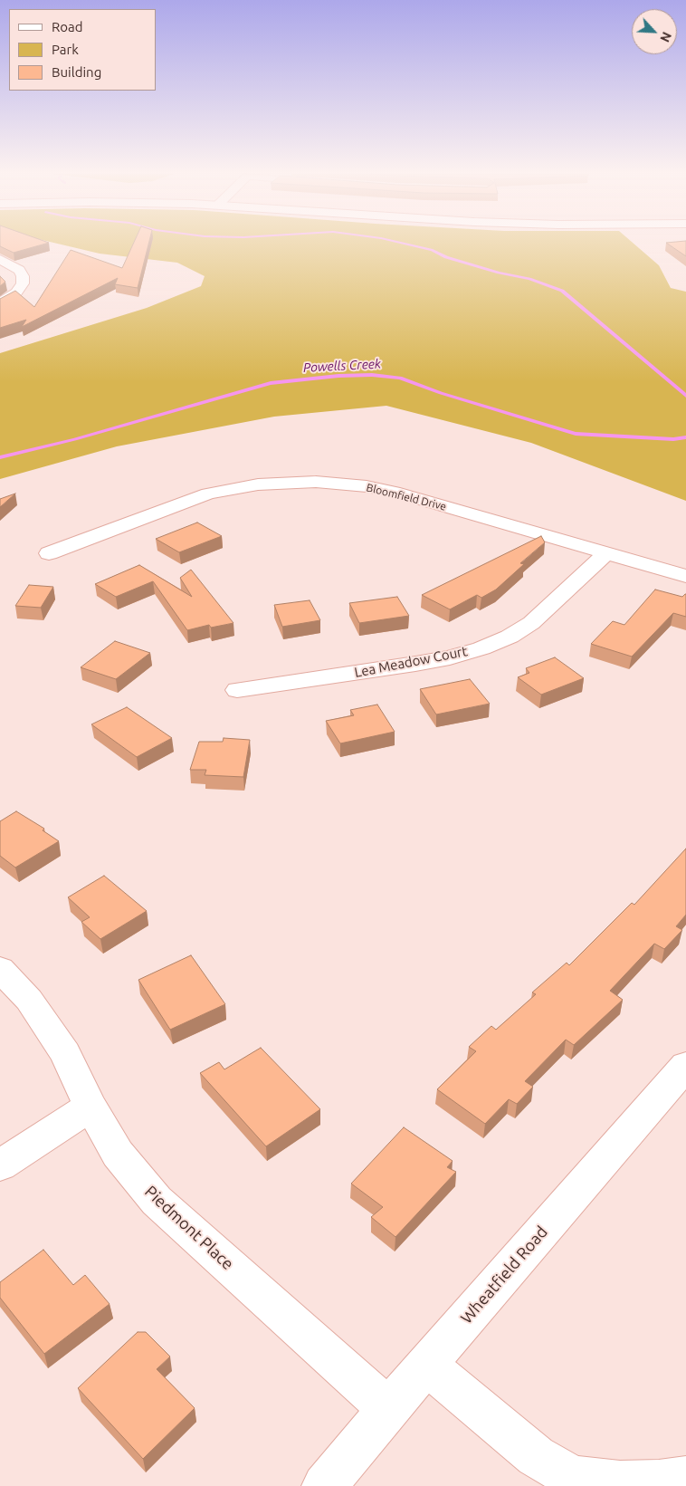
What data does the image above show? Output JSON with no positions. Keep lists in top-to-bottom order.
{
  "streets": {
    "street": [
      "Bloomfield Drive",
      "Lea Meadow Court",
      "Piedmont Place",
      "Wheatfield Road"
    ]
  },
  "crossings": [
    ["Bloomfield Drive", "Lea Meadow Court"],
    ["Piedmont Place", "Wheatfield Road"]
  ],
  "water": ["Powells Creek"],
  "legend": ["Road", "Park", "Building"],
  "north": "bottom right"
}
